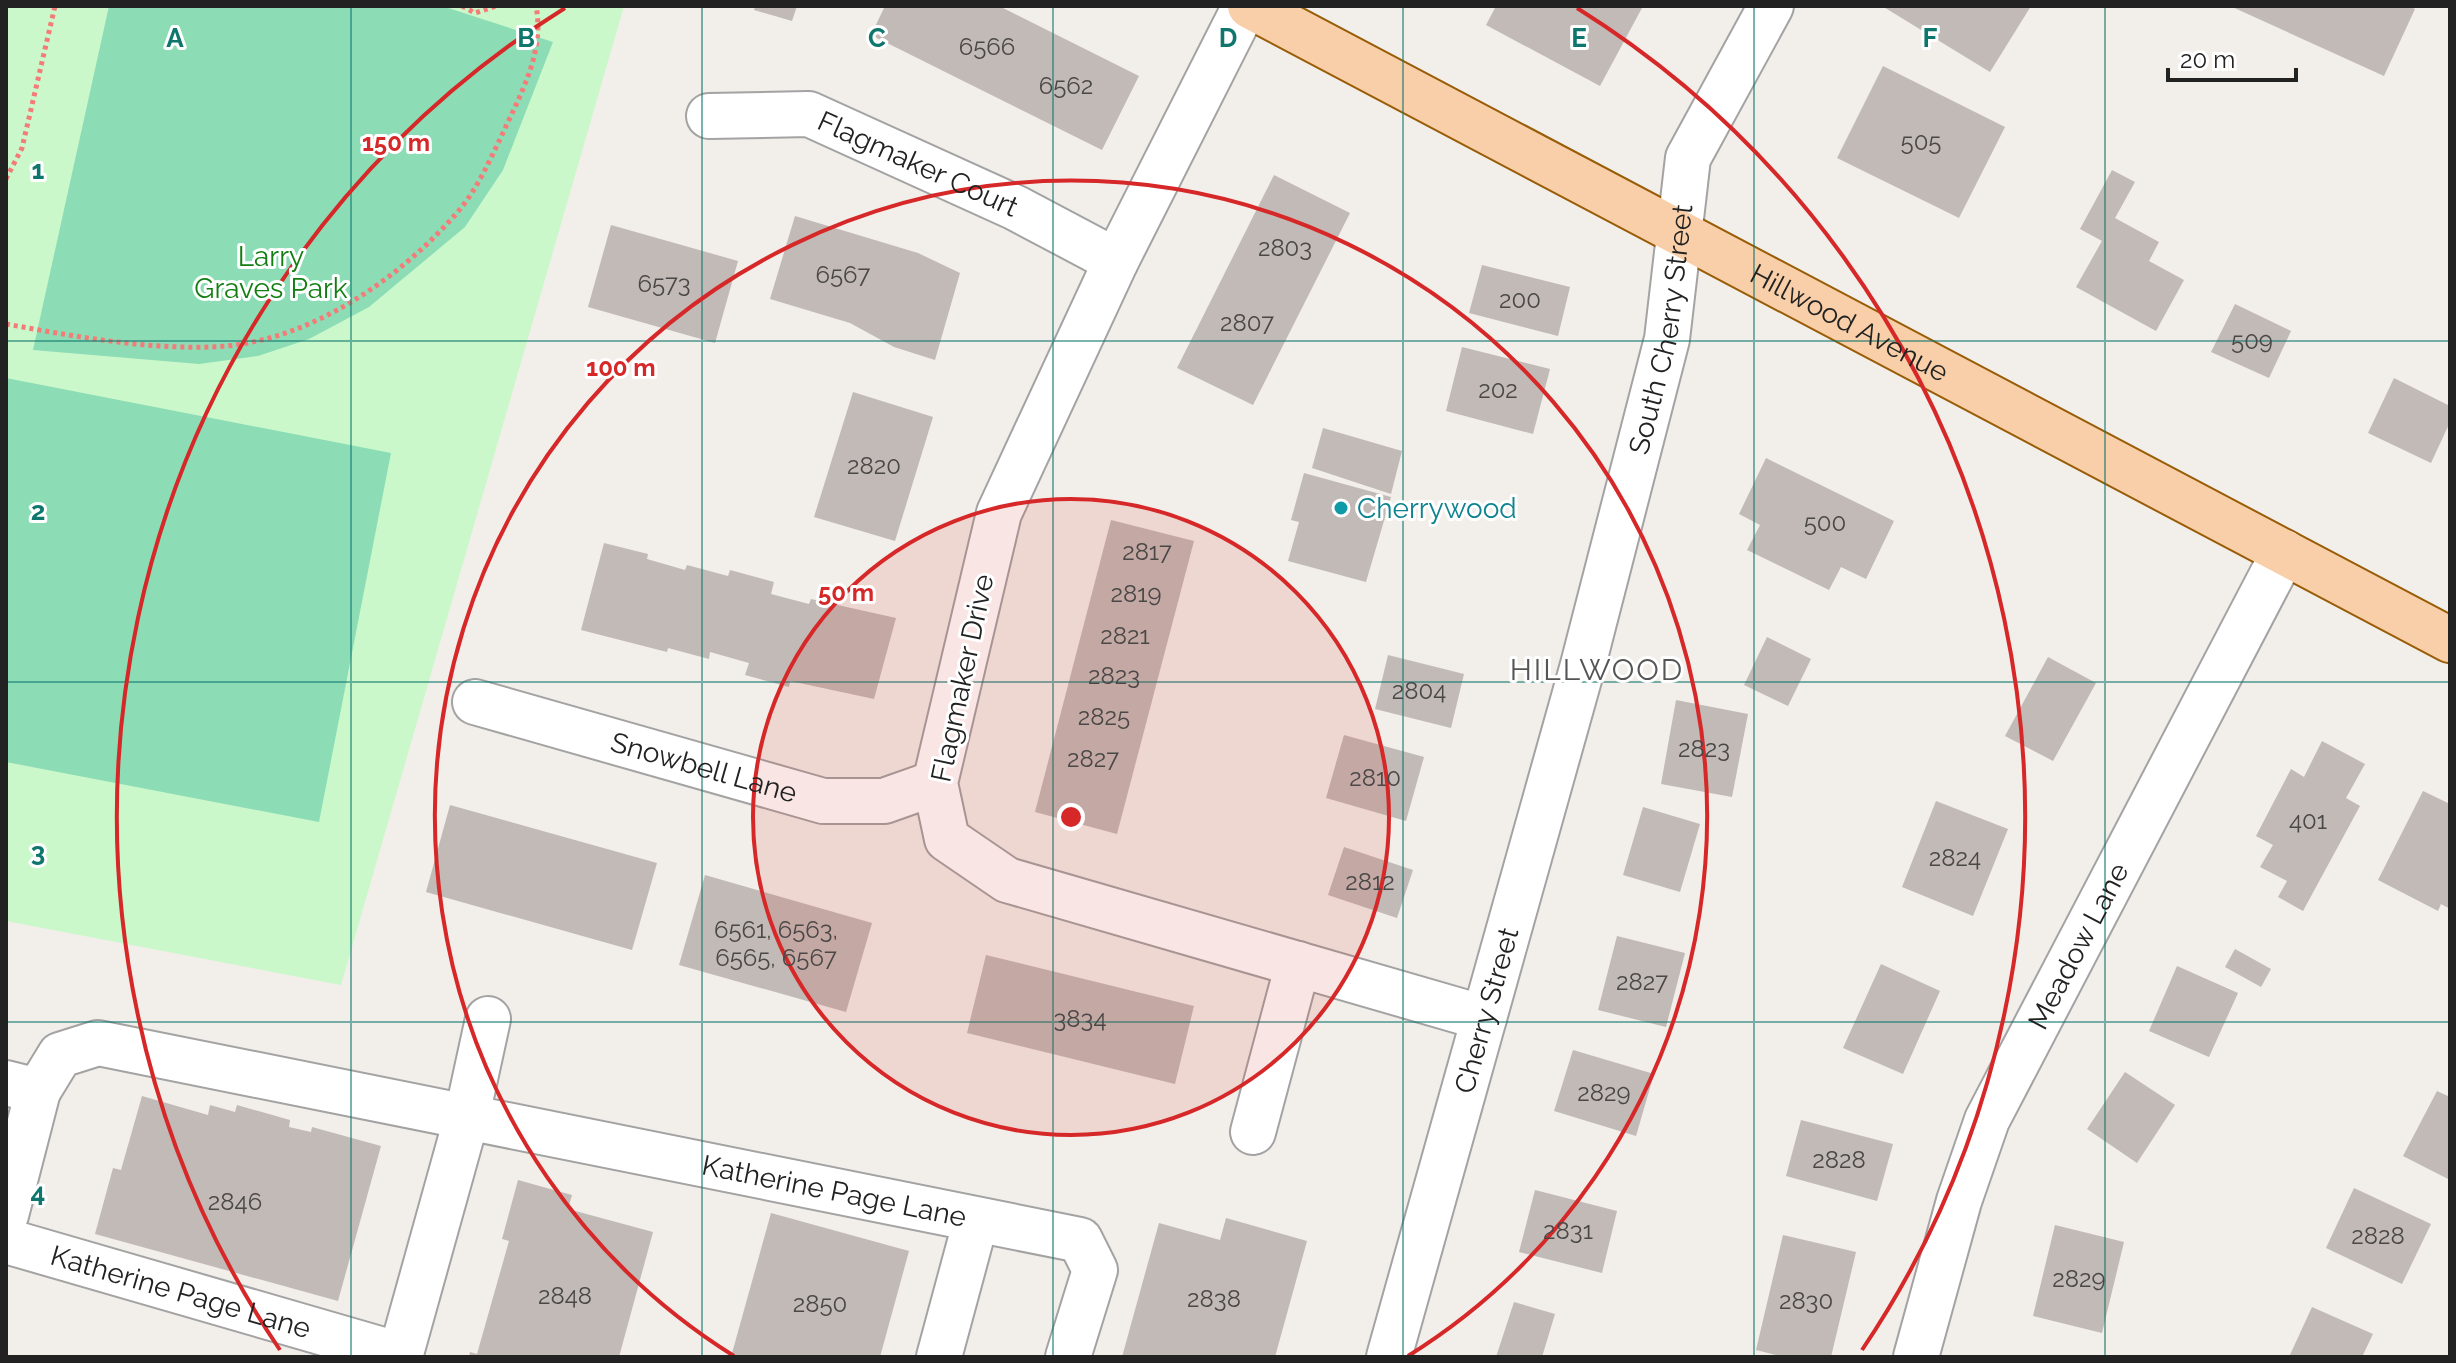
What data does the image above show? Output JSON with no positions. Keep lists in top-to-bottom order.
{
  "streets": {
    "main road": ["Hillwood Avenue"],
    "street": [
      "Flagmaker Court",
      "South Cherry Street",
      "Flagmaker Drive",
      "Snowbell Lane",
      "Meadow Lane",
      "Cherry Street",
      "Katherine Page Lane"
    ]
  },
  "crossings": [
    ["Flagmaker Court", "Flagmaker Drive"],
    ["Hillwood Avenue", "South Cherry Street"],
    ["Hillwood Avenue", "Flagmaker Drive"],
    ["Hillwood Avenue", "Meadow Lane"],
    ["South Cherry Street", "Cherry Street"],
    ["Flagmaker Drive", "Snowbell Lane"],
    ["Flagmaker Drive", "Cherry Street"]
  ],
  "districts": ["HILLWOOD"],
  "parks": ["Larry Graves Park"],
  "places": ["Cherrywood"],
  "house_numbers": [
    "6566",
    "6562",
    "505",
    "2803",
    "6567",
    "6573",
    "200",
    "2807",
    "509",
    "202",
    "2820",
    "500",
    "2817",
    "2819",
    "2821",
    "2823",
    "2804",
    "2825",
    "2823",
    "2827",
    "2810",
    "401",
    "2824",
    "2812",
    "6561, 6563, 6565, 6567",
    "2827",
    "3834",
    "2829",
    "2828",
    "2846",
    "2831",
    "2828",
    "2829",
    "2848",
    "2838",
    "2830",
    "2850"
  ],
  "scale_bar": "20 m",
  "grid": {
    "columns": [
      "A",
      "B",
      "C",
      "D",
      "E",
      "F"
    ],
    "rows": [
      "1",
      "2",
      "3",
      "4"
    ]
  },
  "rings": ["150 m", "100 m", "50 m"]
}
